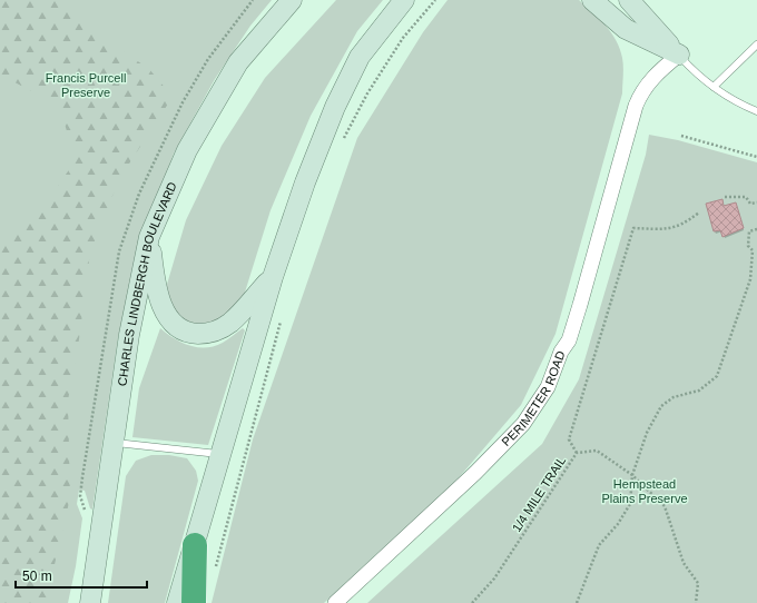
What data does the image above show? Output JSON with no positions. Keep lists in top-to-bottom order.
{
  "streets": {
    "main road": ["CHARLES LINDBERGH BOULEVARD"],
    "street": ["PERIMETER ROAD"],
    "path": ["1/4 MILE TRAIL"]
  },
  "parks": ["Francis Purcell Preserve", "Hempstead Plains Preserve"],
  "scale_bar": "50 m"
}
